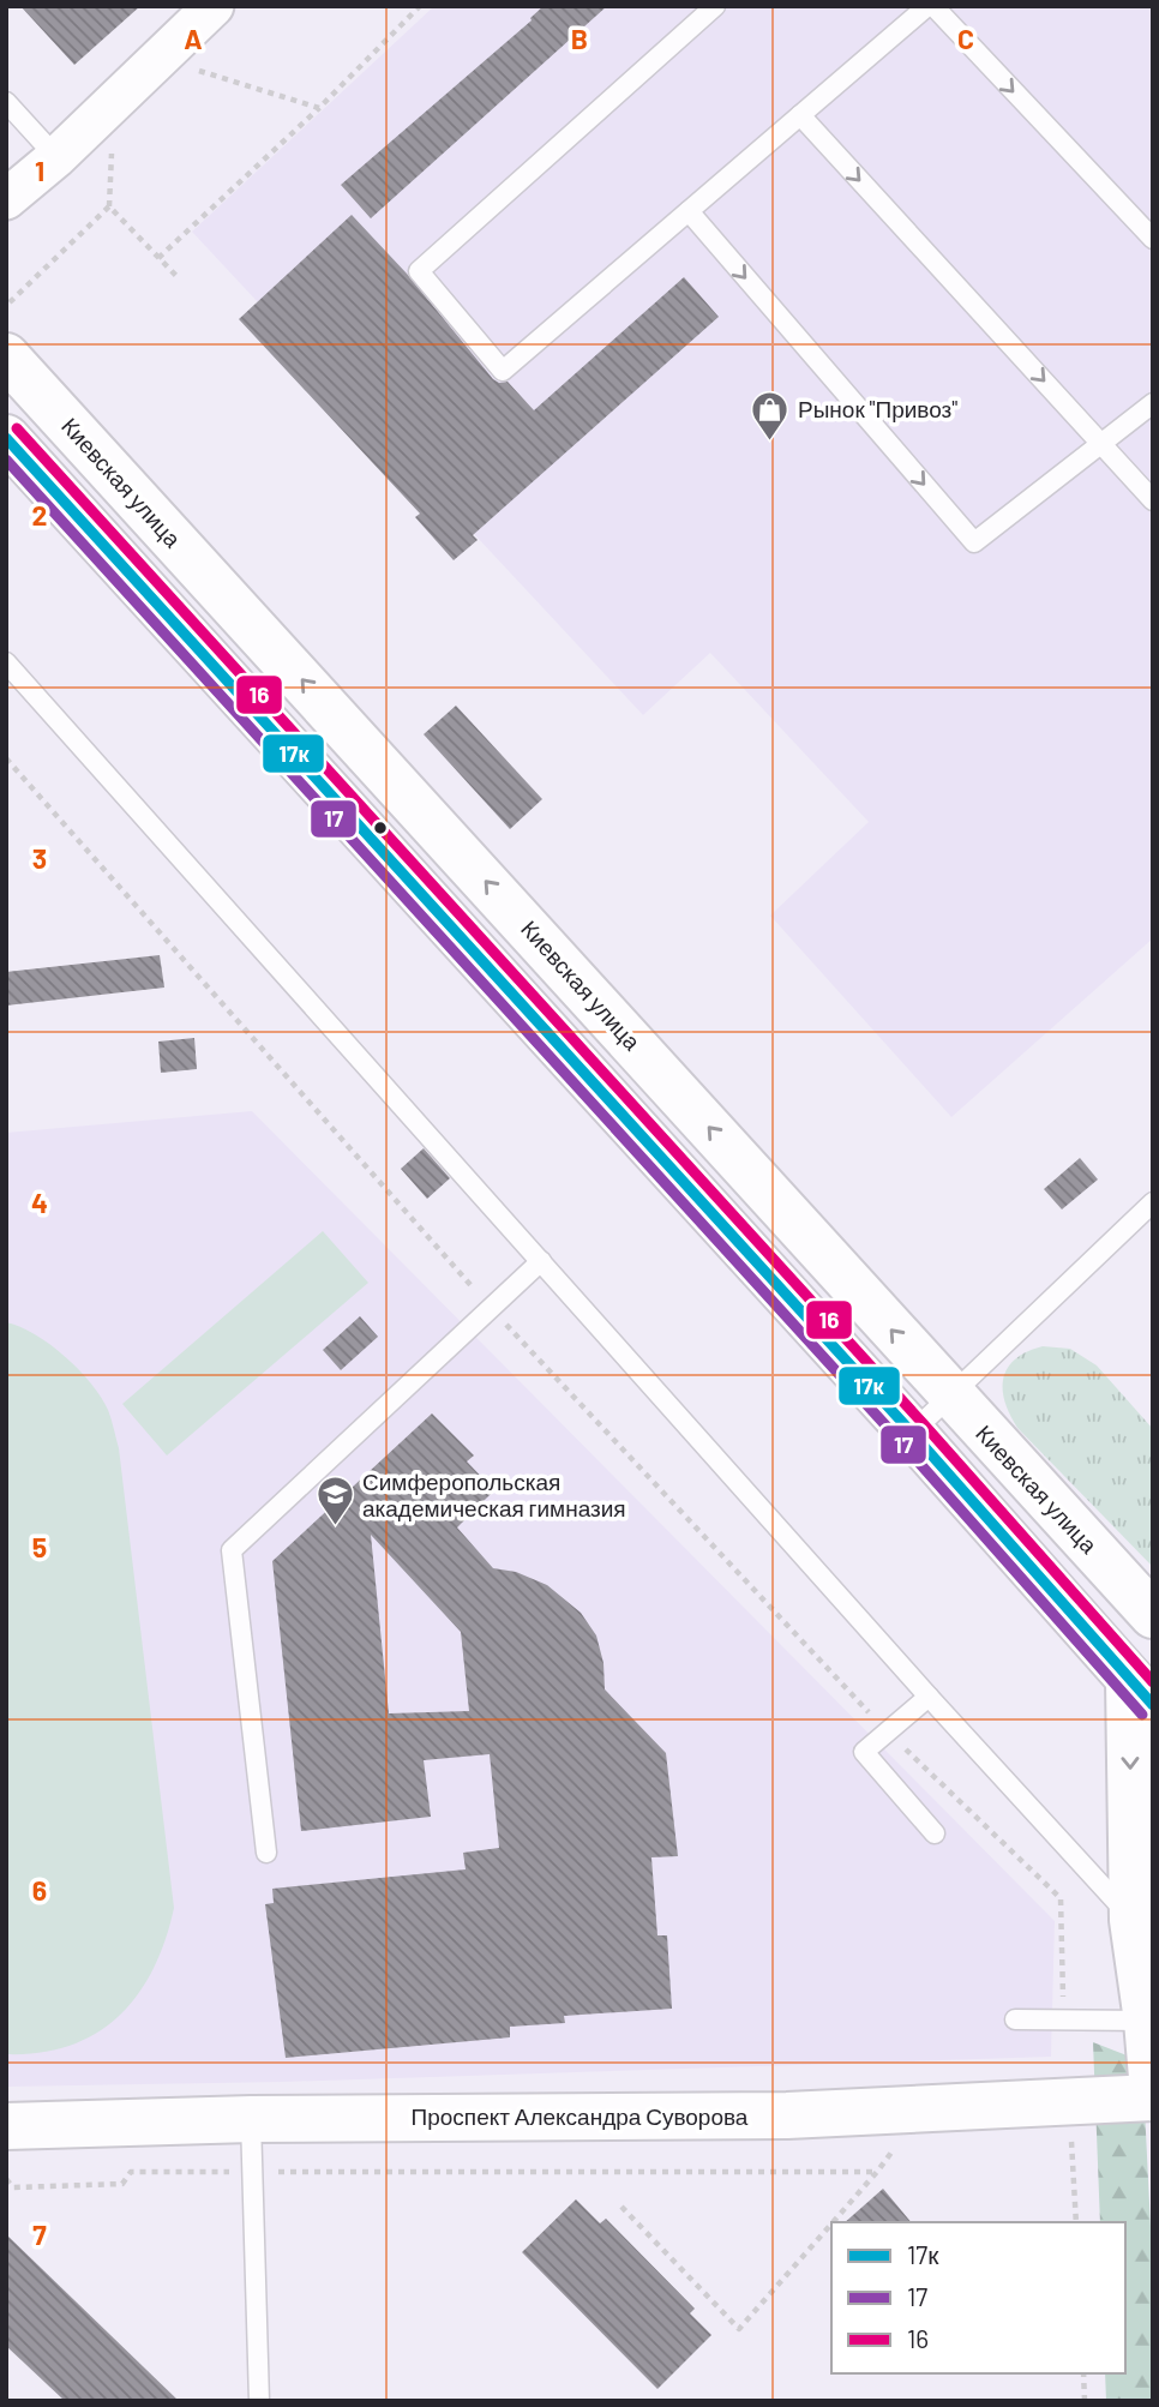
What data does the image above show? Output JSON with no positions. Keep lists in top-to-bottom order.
{
  "streets": {
    "main road": ["Киевская улица", "Проспект Александра Суворова"]
  },
  "places": {
    "shop": ["Рынок \"Привоз\""],
    "school or university": ["Симферопольская академическая гимназия"]
  },
  "lines": ["transit line 16", "transit line 17к", "transit line 17"],
  "legend": ["17к", "17", "16"],
  "grid": {
    "columns": ["A", "B", "C"],
    "rows": [
      "1",
      "2",
      "3",
      "4",
      "5",
      "6",
      "7"
    ]
  }
}
